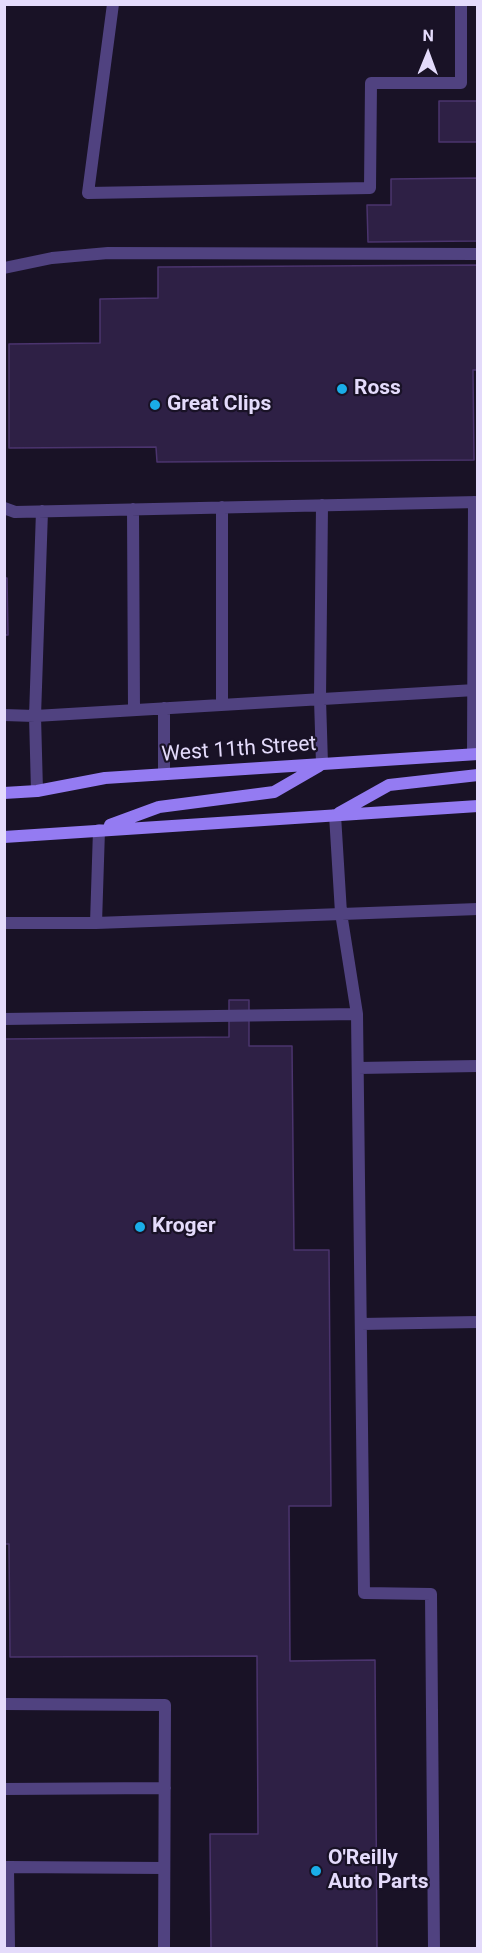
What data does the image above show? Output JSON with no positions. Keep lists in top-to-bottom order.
{
  "streets": {
    "main road": ["West 11th Street"]
  },
  "places": [
    "Ross",
    "Great Clips",
    "Kroger",
    "O'Reilly Auto Parts"
  ],
  "north": "top"
}
